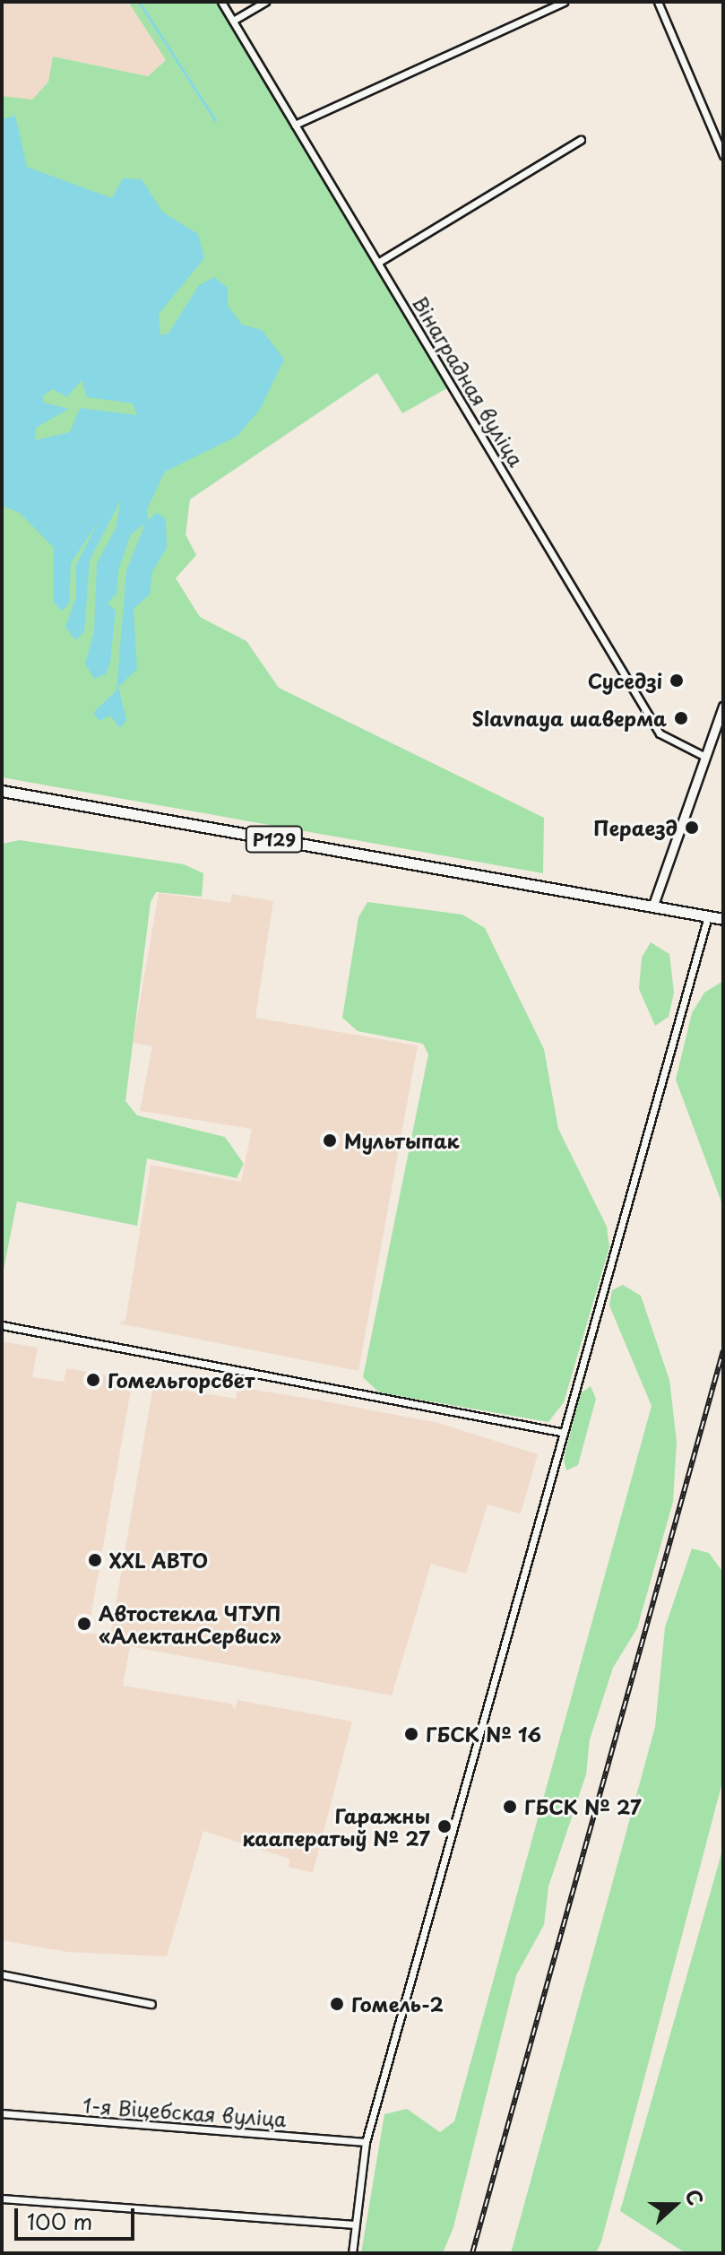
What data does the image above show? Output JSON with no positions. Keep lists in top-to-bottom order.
{
  "streets": {
    "main road": ["Р129"],
    "street": ["Вінаградная вуліца", "1-я Віцебская вуліца"]
  },
  "places": [
    "Суседзі",
    "Slavnaya шаверма",
    "Пераезд",
    "Мультыпак",
    "Гомельгорсвет",
    "XXL АВТО",
    "Автостекла ЧТУП «АлектанСервис»",
    "ГБСК № 16",
    "ГБСК № 27",
    "Гаражны кааператыў № 27",
    "Гомель-2"
  ],
  "scale_bar": "100 m",
  "north": "right"
}
